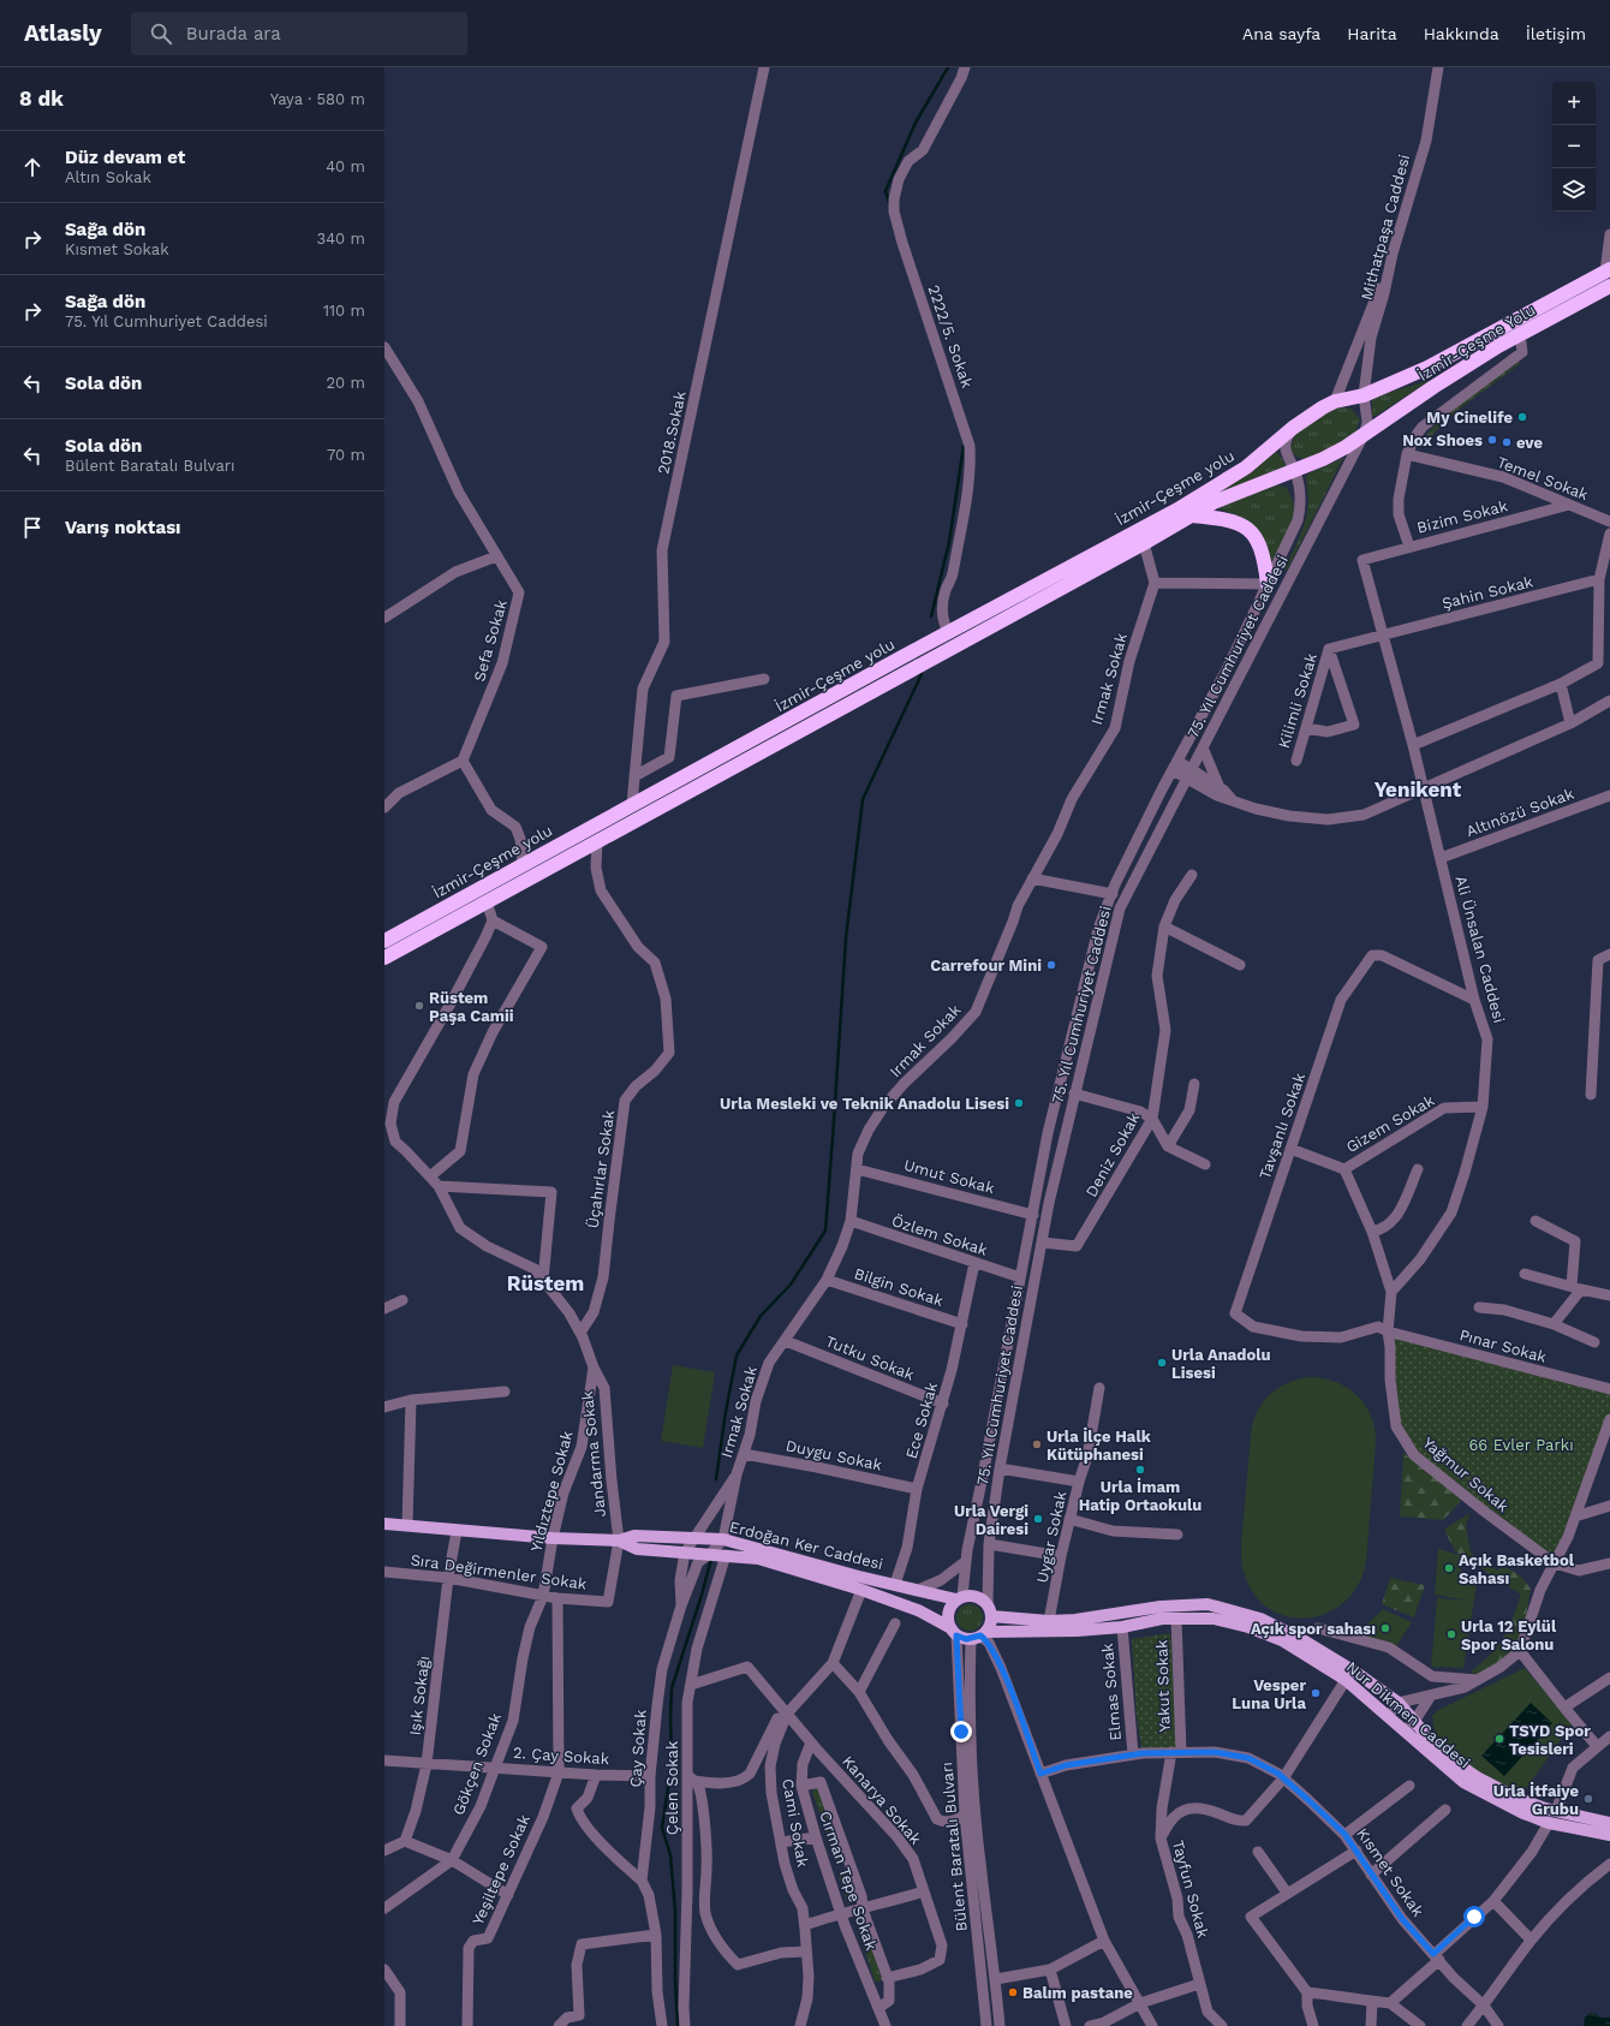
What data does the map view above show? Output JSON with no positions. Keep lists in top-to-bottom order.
{
  "streets": {
    "highway": ["İzmir-Çeşme Yolu", "İzmir-Çeşme yolu"],
    "main road": ["Erdoğan Ker Caddesi", "Nur Dikmen Caddesi"],
    "street": [
      "Mithatpaşa Caddesi",
      "2222/5. Sokak",
      "2018.Sokak",
      "Temel Sokak",
      "Bizim Sokak",
      "Şahin Sokak",
      "Sefa Sokak",
      "75. Yıl Cumhuriyet Caddesi",
      "Irmak Sokak",
      "Kilimli Sokak",
      "Altınözü Sokak",
      "Ali Ünsalan Caddesi",
      "Gizem Sokak",
      "Tavşanlı Sokak",
      "Deniz Sokak",
      "Üçahırlar Sokak",
      "Umut Sokak",
      "Özlem Sokak",
      "Bilgin Sokak",
      "Pınar Sokak",
      "Tutku Sokak",
      "Ece Sokak",
      "Jandarma Sokak",
      "Duygu Sokak",
      "Yağmur Sokak",
      "Yıldıztepe Sokak",
      "Uygar Sokak",
      "Sıra Değirmenler Sokak",
      "Yakut Sokak",
      "Elmas Sokak",
      "Işık Sokağı",
      "Çay Sokak",
      "2. Çay Sokak",
      "Gökçen Sokak",
      "Çelen Sokak",
      "Kanarya Sokak",
      "Cami Sokak",
      "Bülent Baratalı Bulvarı",
      "Yeşiltepe Sokak",
      "Kısmet Sokak",
      "Cırman Tepe Sokak",
      "Tayfun Sokak"
    ]
  },
  "crossings": [
    ["Mithatpaşa Caddesi", "İzmir-Çeşme Yolu"],
    ["Mithatpaşa Caddesi", "75. Yıl Cumhuriyet Caddesi"],
    ["2222/5. Sokak", "İzmir-Çeşme yolu"],
    ["İzmir-Çeşme Yolu", "İzmir-Çeşme yolu"],
    ["İzmir-Çeşme Yolu", "75. Yıl Cumhuriyet Caddesi"],
    ["2018.Sokak", "İzmir-Çeşme yolu"],
    ["Temel Sokak", "Bizim Sokak"],
    ["İzmir-Çeşme yolu", "75. Yıl Cumhuriyet Caddesi"],
    ["İzmir-Çeşme yolu", "Üçahırlar Sokak"],
    ["Bizim Sokak", "Ali Ünsalan Caddesi"],
    ["Şahin Sokak", "Kilimli Sokak"],
    ["Şahin Sokak", "Ali Ünsalan Caddesi"],
    ["75. Yıl Cumhuriyet Caddesi", "Deniz Sokak"],
    ["75. Yıl Cumhuriyet Caddesi", "Umut Sokak"],
    ["75. Yıl Cumhuriyet Caddesi", "Özlem Sokak"],
    ["75. Yıl Cumhuriyet Caddesi", "Uygar Sokak"],
    ["75. Yıl Cumhuriyet Caddesi", "Erdoğan Ker Caddesi"],
    ["75. Yıl Cumhuriyet Caddesi", "Nur Dikmen Caddesi"],
    ["75. Yıl Cumhuriyet Caddesi", "Bülent Baratalı Bulvarı"],
    ["Irmak Sokak", "Umut Sokak"],
    ["Irmak Sokak", "Özlem Sokak"],
    ["Irmak Sokak", "Bilgin Sokak"],
    ["Irmak Sokak", "Tutku Sokak"],
    ["Irmak Sokak", "Duygu Sokak"],
    ["Kilimli Sokak", "Ali Ünsalan Caddesi"],
    ["Altınözü Sokak", "Ali Ünsalan Caddesi"],
    ["Ali Ünsalan Caddesi", "Gizem Sokak"],
    ["Ali Ünsalan Caddesi", "Tavşanlı Sokak"],
    ["Tavşanlı Sokak", "Pınar Sokak"],
    ["Üçahırlar Sokak", "Yıldıztepe Sokak"],
    ["Özlem Sokak", "Ece Sokak"],
    ["Bilgin Sokak", "Ece Sokak"],
    ["Pınar Sokak", "Yağmur Sokak"],
    ["Tutku Sokak", "Ece Sokak"],
    ["Ece Sokak", "Duygu Sokak"],
    ["Ece Sokak", "Erdoğan Ker Caddesi"],
    ["Jandarma Sokak", "Yıldıztepe Sokak"],
    ["Jandarma Sokak", "Erdoğan Ker Caddesi"],
    ["Jandarma Sokak", "Sıra Değirmenler Sokak"],
    ["Yıldıztepe Sokak", "Erdoğan Ker Caddesi"],
    ["Yıldıztepe Sokak", "Sıra Değirmenler Sokak"],
    ["Yıldıztepe Sokak", "Gökçen Sokak"],
    ["Uygar Sokak", "Nur Dikmen Caddesi"],
    ["Erdoğan Ker Caddesi", "Işık Sokağı"],
    ["Erdoğan Ker Caddesi", "Nur Dikmen Caddesi"],
    ["Erdoğan Ker Caddesi", "Çelen Sokak"],
    ["Erdoğan Ker Caddesi", "Cami Sokak"],
    ["Erdoğan Ker Caddesi", "Bülent Baratalı Bulvarı"],
    ["Sıra Değirmenler Sokak", "Işık Sokağı"],
    ["Sıra Değirmenler Sokak", "Gökçen Sokak"],
    ["Sıra Değirmenler Sokak", "Yeşiltepe Sokak"],
    ["Yakut Sokak", "Nur Dikmen Caddesi"],
    ["Yakut Sokak", "Kısmet Sokak"],
    ["Yakut Sokak", "Tayfun Sokak"],
    ["Elmas Sokak", "Nur Dikmen Caddesi"],
    ["Elmas Sokak", "Kısmet Sokak"],
    ["Işık Sokağı", "2. Çay Sokak"],
    ["Nur Dikmen Caddesi", "Bülent Baratalı Bulvarı"],
    ["Çay Sokak", "2. Çay Sokak"],
    ["2. Çay Sokak", "Gökçen Sokak"],
    ["2. Çay Sokak", "Yeşiltepe Sokak"],
    ["Çelen Sokak", "Kanarya Sokak"],
    ["Kanarya Sokak", "Cami Sokak"],
    ["Kanarya Sokak", "Cırman Tepe Sokak"],
    ["Kısmet Sokak", "Tayfun Sokak"]
  ],
  "districts": ["Yenikent", "Rüstem"],
  "parks": ["66 Evler Parkı"],
  "places": [
    "My Cinelife",
    "Nox Shoes",
    "eve",
    "Carrefour Mini",
    "Rüstem Paşa Camii",
    "Urla Mesleki ve Teknik Anadolu Lisesi",
    "Urla Anadolu Lisesi",
    "Urla İlçe Halk Kütüphanesi",
    "Urla İmam Hatip Ortaokulu",
    "Urla Vergi Dairesi",
    "Açık Basketbol Sahası",
    "Açık spor sahası",
    "Urla 12 Eylül Spor Salonu",
    "Vesper Luna Urla",
    "TSYD Spor Tesisleri",
    "Urla İtfaiye Grubu",
    "Balım pastane"
  ],
  "page": {
    "header": "Atlasly",
    "search": "Burada ara",
    "nav": [
      "Ana sayfa",
      "Harita",
      "Hakkında",
      "İletişim"
    ],
    "heading": ["8 dk", "Yaya · 580 m"],
    "map_buttons": ["+", "−"],
    "list": [
      ["Düz devam et", "Altın Sokak", "40 m"],
      ["Sağa dön", "Kısmet Sokak", "340 m"],
      ["Sağa dön", "75. Yıl Cumhuriyet Caddesi", "110 m"],
      ["Sola dön", "20 m"],
      ["Sola dön", "Bülent Baratalı Bulvarı", "70 m"],
      "Varış noktası"
    ]
  }
}
